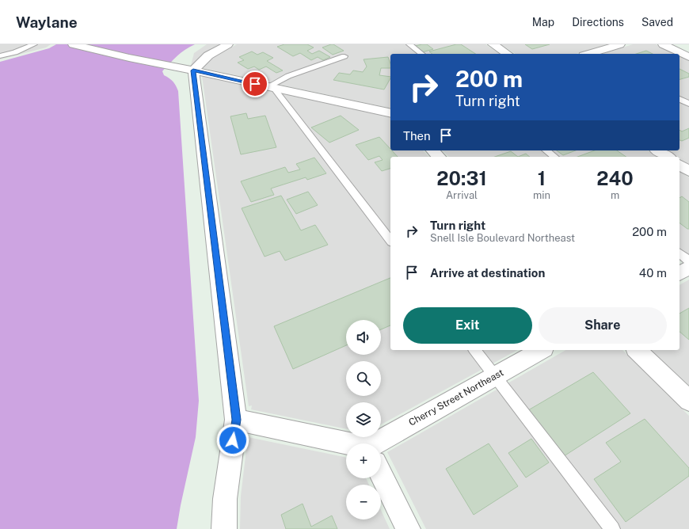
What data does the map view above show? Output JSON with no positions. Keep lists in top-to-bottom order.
{
  "streets": {
    "street": ["Cherry Street Northeast"]
  },
  "page": {
    "header": "Waylane",
    "nav": ["Map", "Directions", "Saved"],
    "turn": ["200 m", "Turn right"],
    "then": "Then",
    "eta": [
      "20:31",
      "Arrival",
      "1",
      "min",
      "240",
      "m"
    ],
    "list": [
      {
        "name": "Turn right",
        "note": "Snell Isle Boulevard Northeast",
        "value": "200 m"
      },
      {
        "name": "Arrive at destination",
        "value": "40 m"
      }
    ],
    "buttons": ["Exit", "Share"],
    "map_buttons": ["+", "−"]
  }
}
